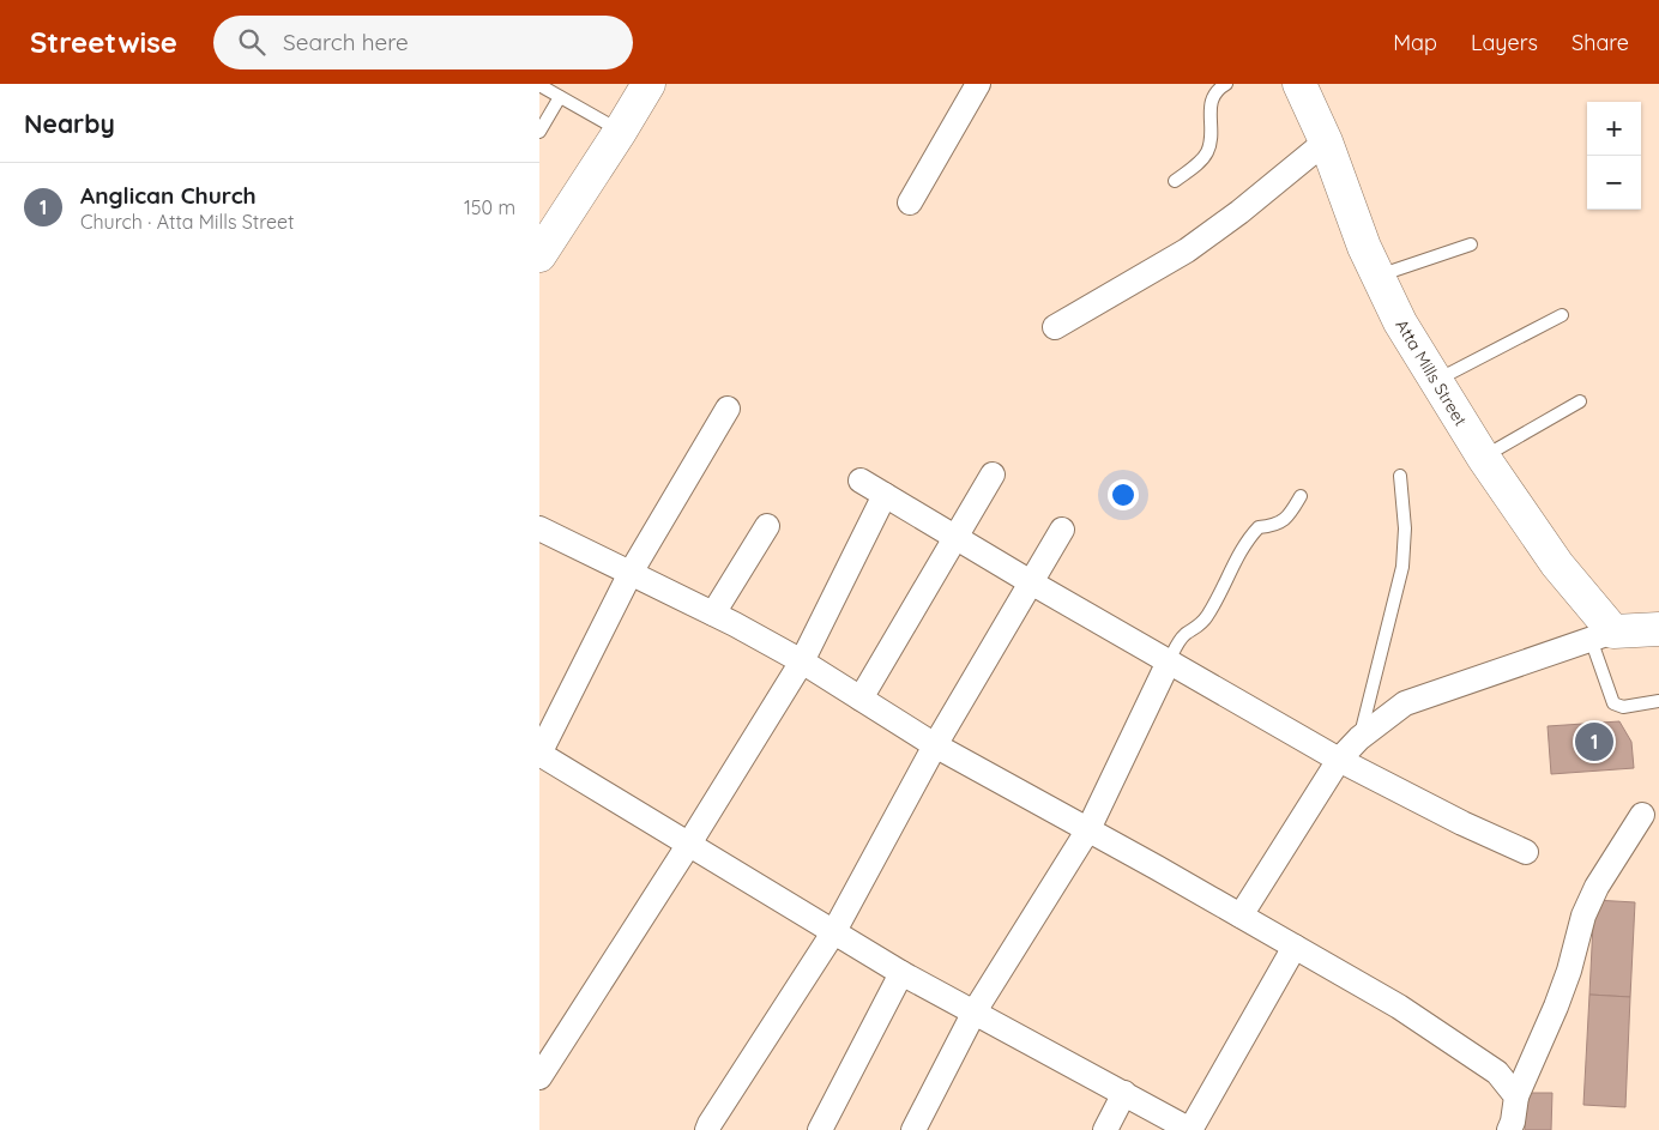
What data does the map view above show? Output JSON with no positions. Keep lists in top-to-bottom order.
{
  "streets": {
    "main road": ["Atta Mills Street"]
  },
  "page": {
    "header": "Streetwise",
    "search": "Search here",
    "nav": ["Map", "Layers", "Share"],
    "heading": "Nearby",
    "map_buttons": ["+", "−"],
    "list": [
      {
        "mark": "1",
        "name": "Anglican Church",
        "note": "Church · Atta Mills Street",
        "value": "150 m"
      }
    ],
    "pins": "1"
  }
}
